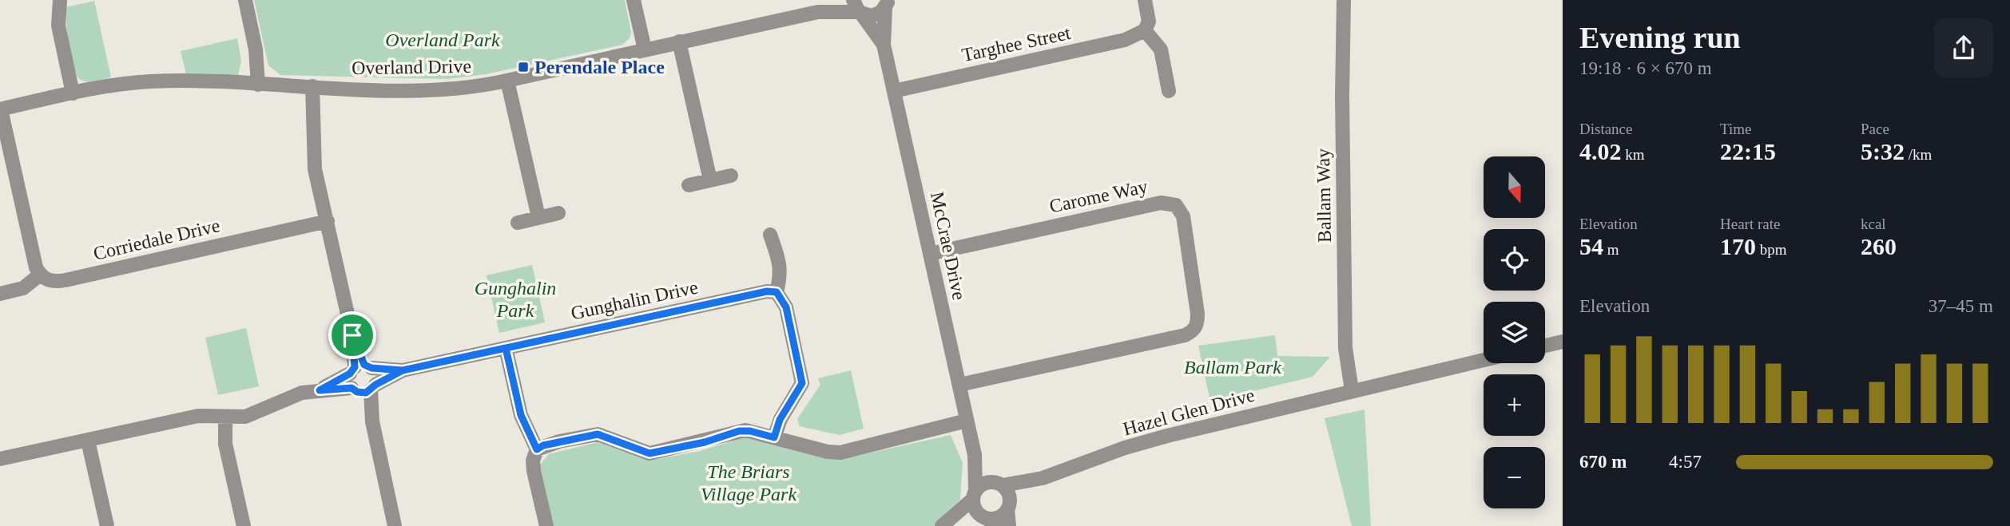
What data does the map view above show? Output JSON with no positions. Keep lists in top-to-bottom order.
{
  "streets": {
    "street": [
      "Targhee Street",
      "Overland Drive",
      "Ballam Way",
      "Carome Way",
      "Corriedale Drive",
      "McCrae Drive",
      "Gunghalin Drive",
      "Hazel Glen Drive"
    ]
  },
  "crossings": [
    ["Targhee Street", "McCrae Drive"],
    ["Overland Drive", "McCrae Drive"],
    ["Ballam Way", "Hazel Glen Drive"],
    ["Carome Way", "McCrae Drive"],
    ["McCrae Drive", "Hazel Glen Drive"]
  ],
  "parks": [
    "Overland Park",
    "Gunghalin Park",
    "Ballam Park",
    "The Briars Village Park"
  ],
  "places": {
    "transit": ["Perendale Place"]
  },
  "north": "bottom",
  "page": {
    "heading": ["Evening run", "19:18 · 6 × 670 m"],
    "stats": [
      ["Distance", "4.02 km"],
      ["Time", "22:15"],
      ["Pace", "5:32 /km"],
      ["Elevation", "54 m"],
      ["Heart rate", "170 bpm"],
      ["kcal", "260"]
    ],
    "map_buttons": ["+", "−"],
    "chart": ["Elevation", "37–45 m"],
    "list": [
      {
        "name": "670 m",
        "note": "4:57"
      }
    ]
  }
}
